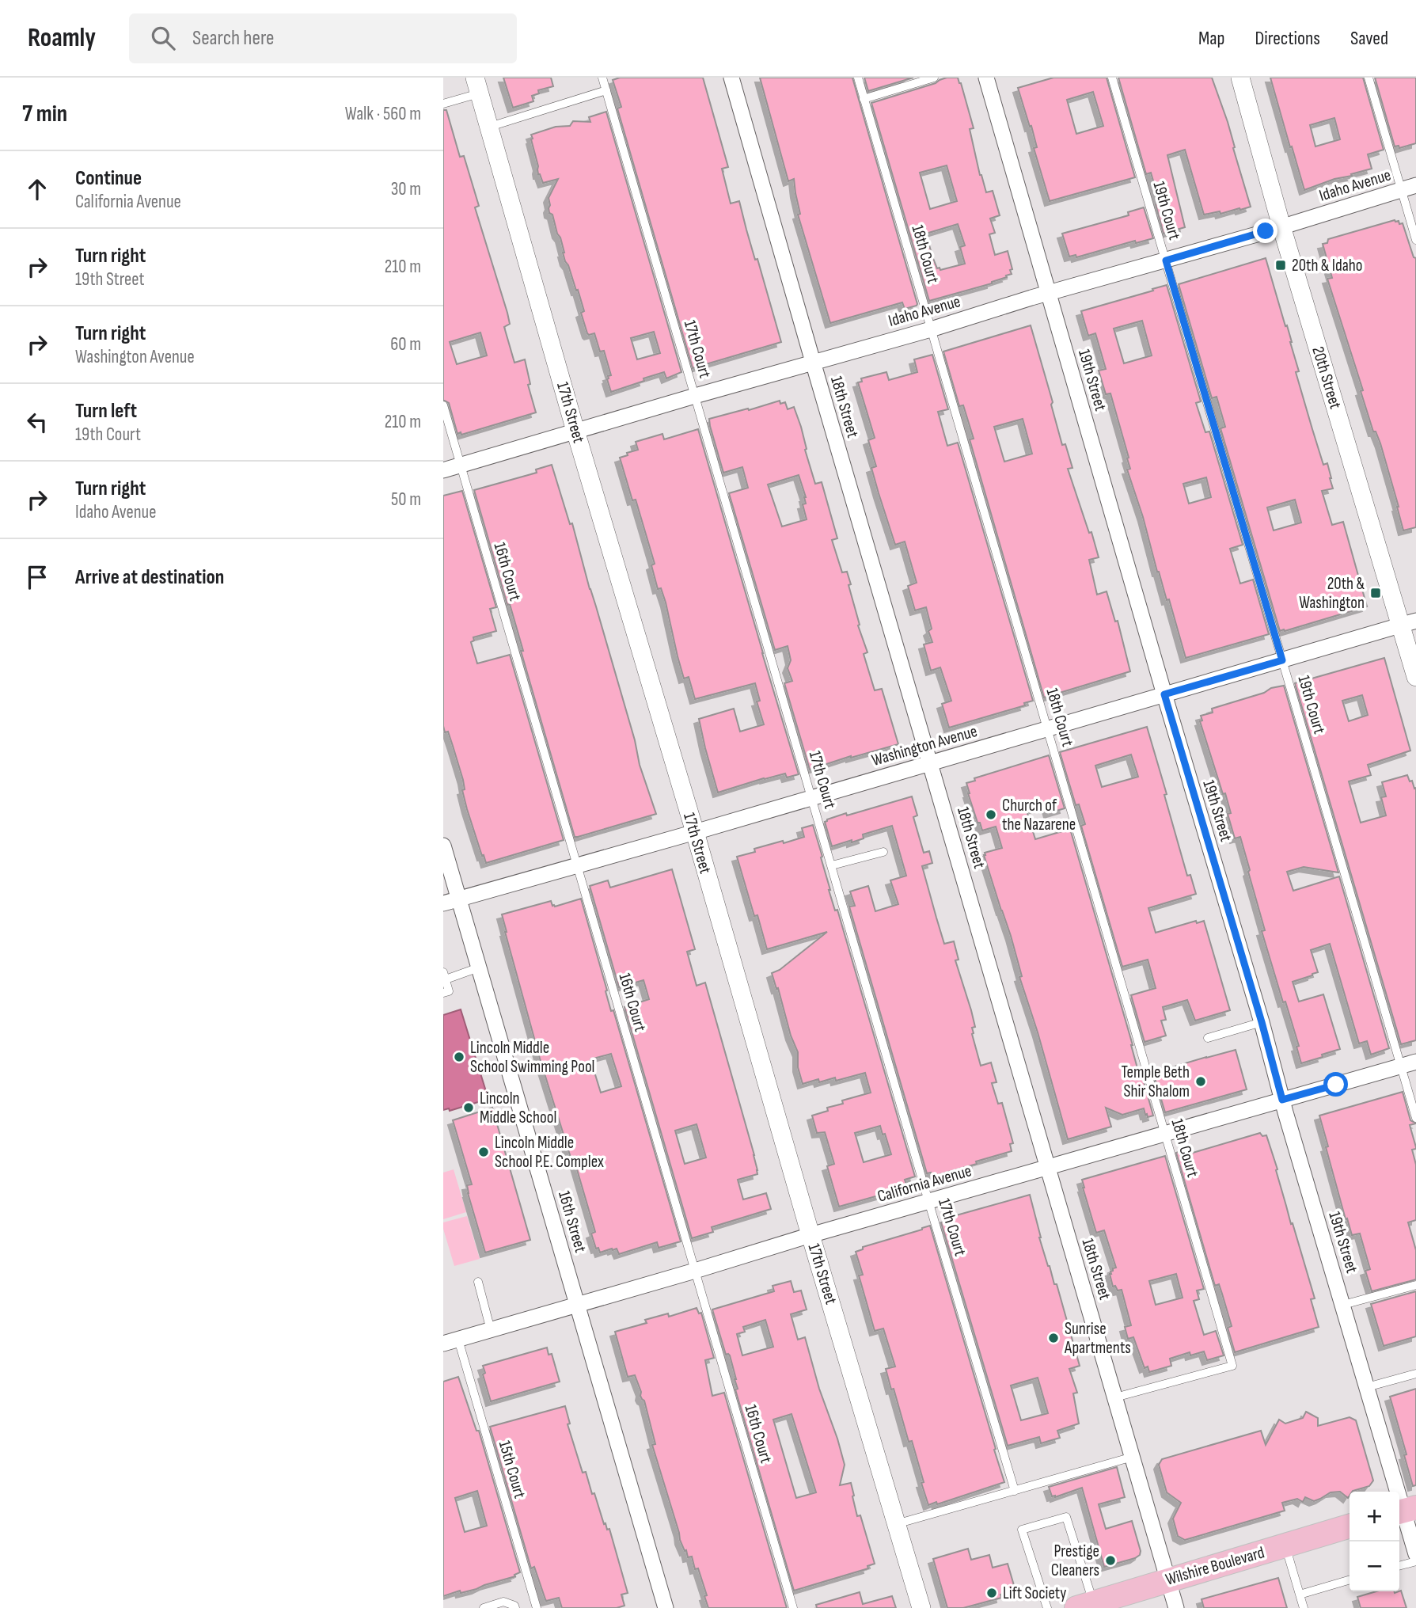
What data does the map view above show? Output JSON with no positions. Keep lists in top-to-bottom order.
{
  "streets": {
    "main road": ["Wilshire Boulevard"],
    "street": [
      "Idaho Avenue",
      "20th Street",
      "19th Street",
      "18th Street",
      "17th Street",
      "Washington Avenue",
      "California Avenue",
      "16th Street"
    ],
    "lane": [
      "19th Court",
      "18th Court",
      "17th Court",
      "16th Court",
      "15th Court"
    ]
  },
  "crossings": [
    ["Idaho Avenue", "19th Court"],
    ["Idaho Avenue", "18th Court"],
    ["Idaho Avenue", "17th Court"],
    ["Idaho Avenue", "20th Street"],
    ["Idaho Avenue", "19th Street"],
    ["Idaho Avenue", "18th Street"],
    ["Idaho Avenue", "17th Street"],
    ["Idaho Avenue", "16th Court"],
    ["19th Court", "Washington Avenue"],
    ["19th Court", "California Avenue"],
    ["18th Court", "18th Street"],
    ["18th Court", "Washington Avenue"],
    ["18th Court", "California Avenue"],
    ["17th Court", "Washington Avenue"],
    ["17th Court", "California Avenue"],
    ["20th Street", "Washington Avenue"],
    ["19th Street", "Washington Avenue"],
    ["19th Street", "California Avenue"],
    ["18th Street", "Washington Avenue"],
    ["18th Street", "California Avenue"],
    ["18th Street", "Wilshire Boulevard"],
    ["17th Street", "Washington Avenue"],
    ["17th Street", "California Avenue"],
    ["16th Court", "Washington Avenue"],
    ["16th Court", "California Avenue"],
    ["Washington Avenue", "16th Street"],
    ["California Avenue", "16th Street"],
    ["California Avenue", "15th Court"]
  ],
  "places": {
    "transit": ["20th & Idaho", "20th & Washington"],
    "other": [
      "Church of the Nazarene",
      "Lincoln Middle School Swimming Pool",
      "Temple Beth Shir Shalom",
      "Lincoln Middle School",
      "Lincoln Middle School P.E. Complex",
      "Sunrise Apartments",
      "Prestige Cleaners",
      "Lift Society"
    ]
  },
  "page": {
    "header": "Roamly",
    "search": "Search here",
    "nav": ["Map", "Directions", "Saved"],
    "heading": ["7 min", "Walk · 560 m"],
    "list": [
      ["Continue", "California Avenue", "30 m"],
      ["Turn right", "19th Street", "210 m"],
      ["Turn right", "Washington Avenue", "60 m"],
      ["Turn left", "19th Court", "210 m"],
      ["Turn right", "Idaho Avenue", "50 m"],
      "Arrive at destination"
    ],
    "map_buttons": ["+", "−"]
  }
}
